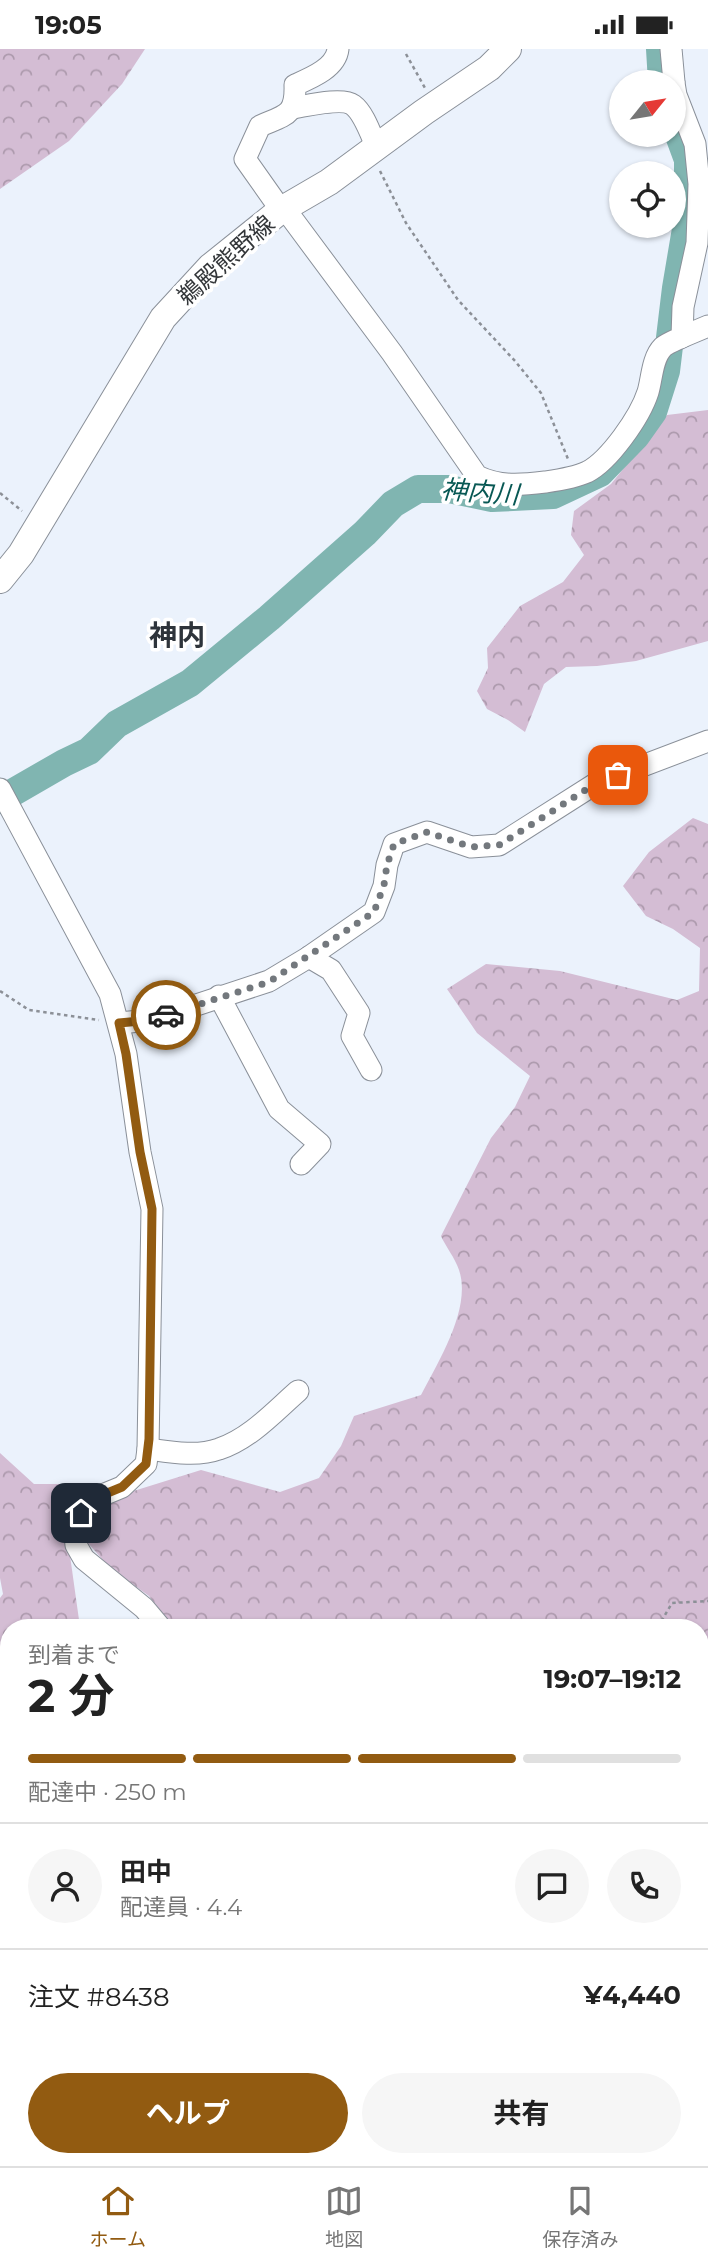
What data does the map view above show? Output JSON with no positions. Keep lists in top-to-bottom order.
{
  "streets": {
    "main road": ["鵜殿熊野線"]
  },
  "districts": ["神内"],
  "water": ["神内川"],
  "north": "top right",
  "page": {
    "status": "19:05",
    "heading": ["2 分", "到着まで", "19:07–19:12"],
    "panel": [
      "田中",
      "配達員 · 4.4",
      "注文 #8438",
      "¥4,440"
    ],
    "bar": "配達中 · 250 m",
    "buttons": ["ヘルプ", "共有"],
    "tabs": ["ホーム", "地図", "保存済み"]
  }
}
